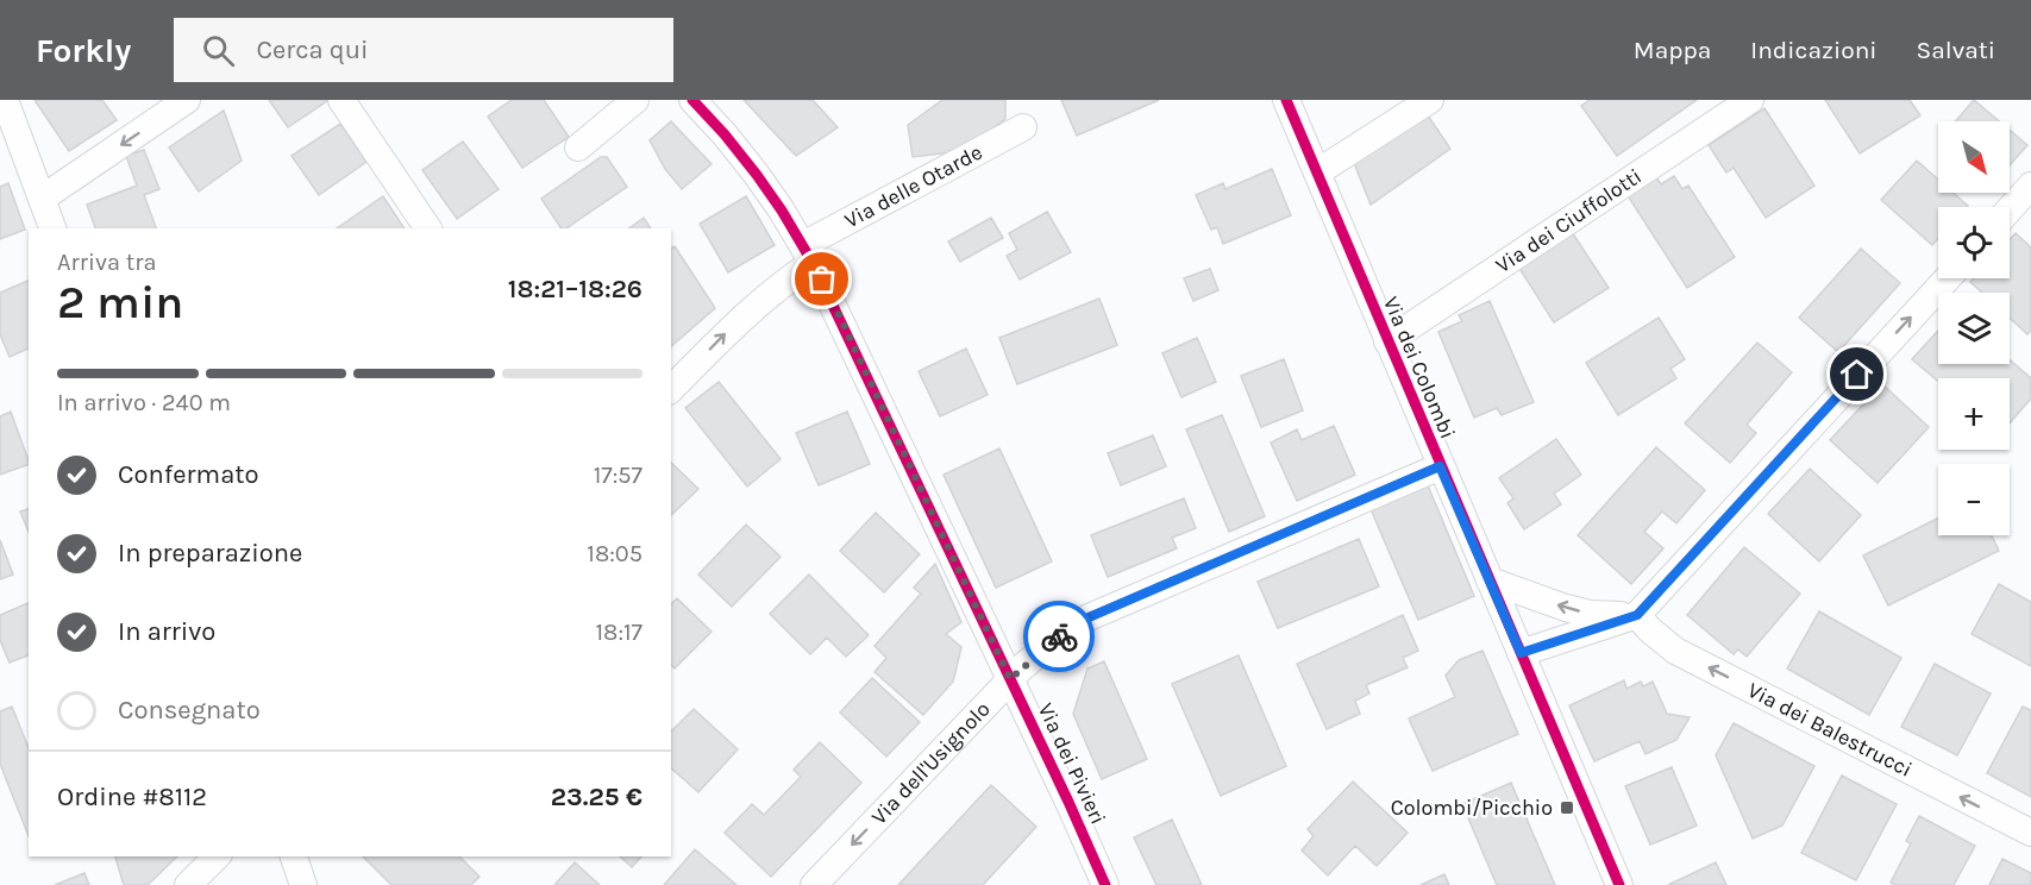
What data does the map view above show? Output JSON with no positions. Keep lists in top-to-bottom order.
{
  "streets": {
    "street": [
      "Via delle Otarde",
      "Via dei Ciuffolotti",
      "Via dei Colombi",
      "Via dei Balestrucci",
      "Via dell'Usignolo",
      "Via dei Pivieri"
    ]
  },
  "crossings": [
    ["Via delle Otarde", "Via dei Pivieri"],
    ["Via dei Ciuffolotti", "Via dei Colombi"],
    ["Via dei Colombi", "Via dell'Usignolo"],
    ["Via dell'Usignolo", "Via dei Pivieri"]
  ],
  "one_way": ["Via dei Balestrucci", "Via dell'Usignolo"],
  "places": {
    "transit": ["Colombi/Picchio"]
  },
  "north": "bottom right",
  "page": {
    "header": "Forkly",
    "search": "Cerca qui",
    "nav": ["Mappa", "Indicazioni", "Salvati"],
    "map_buttons": ["+", "−"],
    "heading": ["2 min", "Arriva tra", "18:21–18:26"],
    "panel": ["Ordine #8112", "23.25 €"],
    "bar": "In arrivo · 240 m",
    "list": [
      ["Confermato", "17:57"],
      ["In preparazione", "18:05"],
      ["In arrivo", "18:17"],
      "Consegnato"
    ]
  }
}
